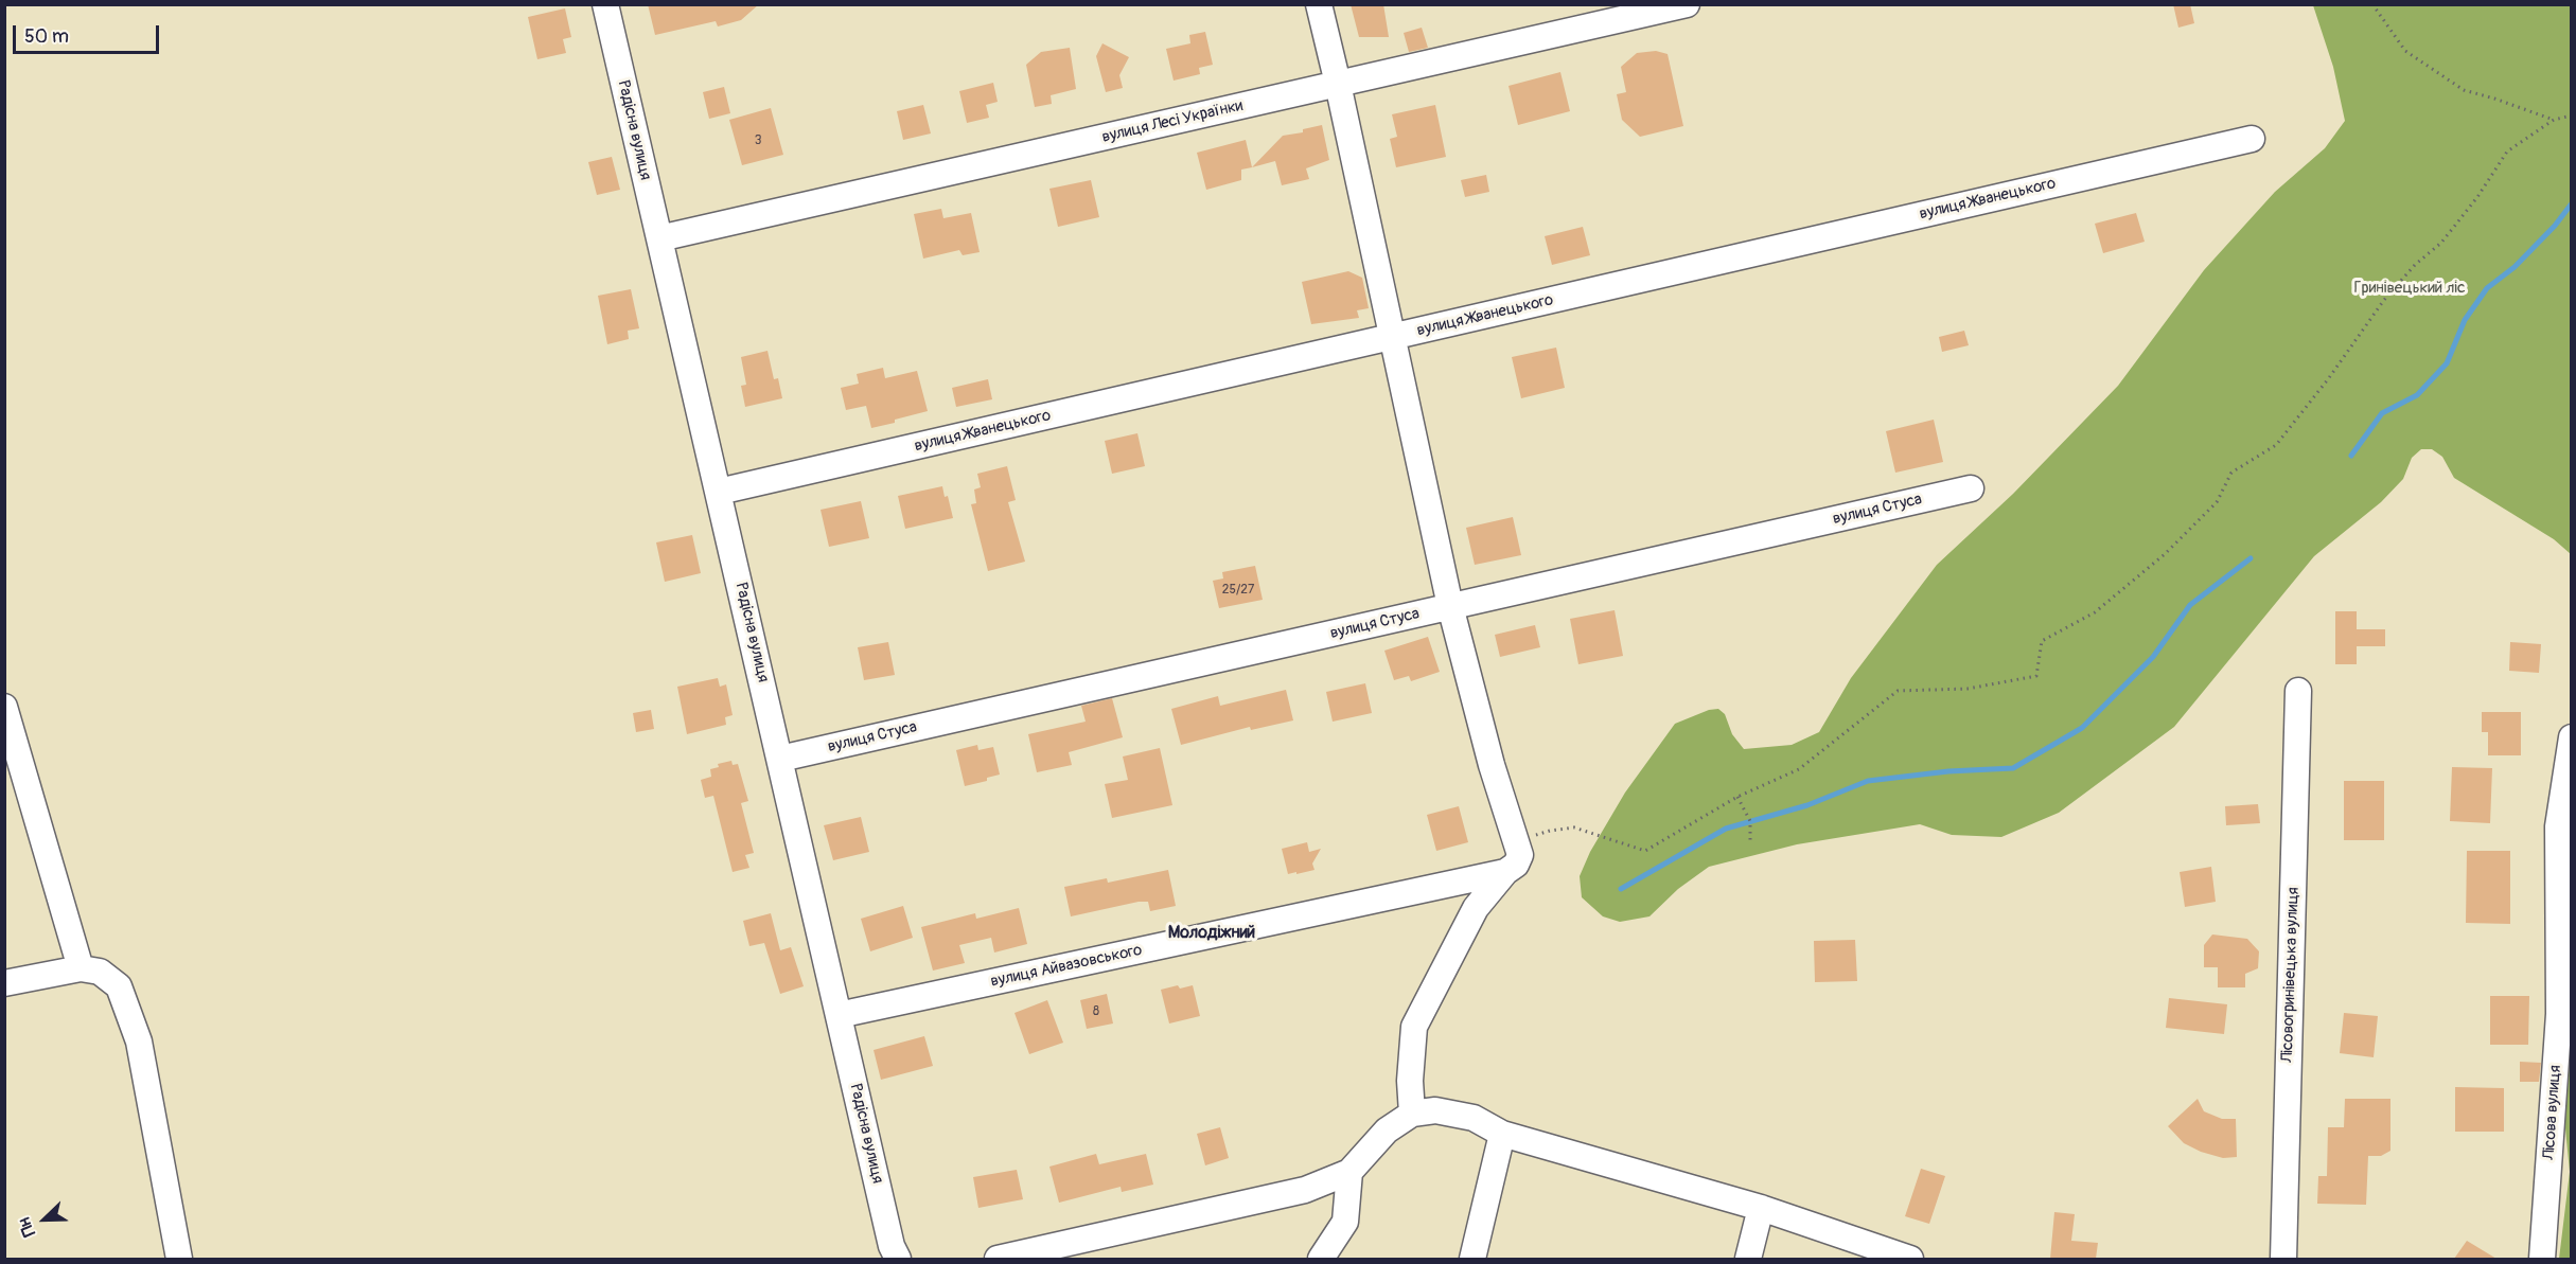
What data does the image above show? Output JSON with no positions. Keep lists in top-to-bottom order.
{
  "streets": {
    "street": [
      "вулиця Лесі Українки",
      "Радісна вулиця",
      "вулиця Жванецького",
      "вулиця Стуса",
      "вулиця Айвазовського",
      "Лісовогринівецька вулиця",
      "Лісова вулиця"
    ]
  },
  "crossings": [
    ["вулиця Лесі Українки", "Радісна вулиця"],
    ["Радісна вулиця", "вулиця Жванецького"],
    ["Радісна вулиця", "вулиця Стуса"],
    ["Радісна вулиця", "вулиця Айвазовського"]
  ],
  "districts": ["Молодіжний"],
  "parks": ["Гринівецький ліс"],
  "house_numbers": ["3", "25/27", "8"],
  "scale_bar": "50 m",
  "north": "bottom left"
}
